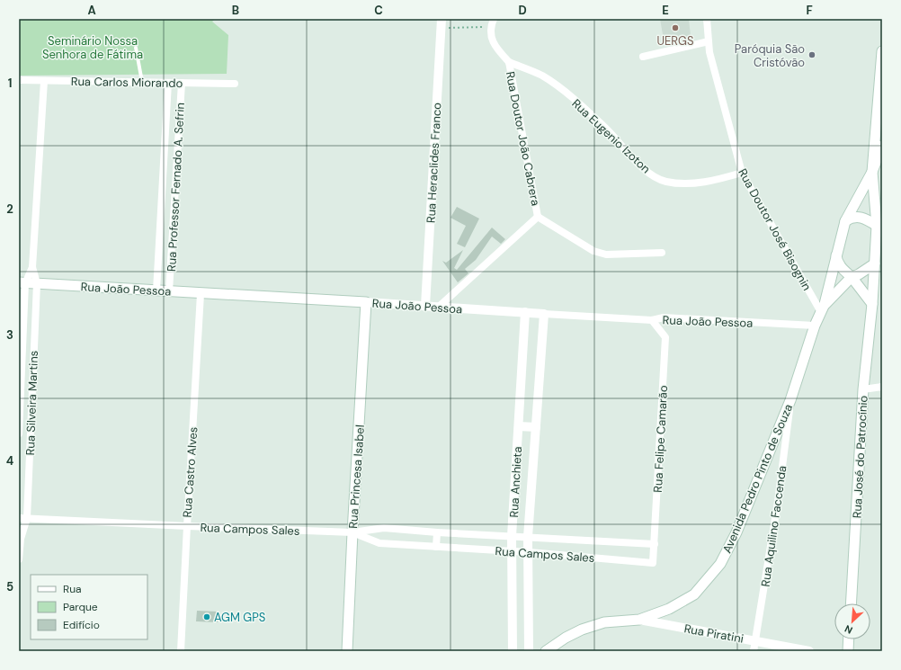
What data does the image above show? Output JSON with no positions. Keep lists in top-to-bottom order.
{
  "streets": {
    "main road": [
      "Rua João Pessoa",
      "Rua José do Patrocínio",
      "Rua Princesa Isabel",
      "Avenida Pedro Pinto de Souza"
    ],
    "street": [
      "Rua Carlos Miorando",
      "Rua Eugenio Izoton",
      "Rua Doutor João Cabrera",
      "Rua Heraclides Franco",
      "Rua Professor Fernado A. Sefrin",
      "Rua Doutor José Bisognin",
      "Rua Silveira Martins",
      "Rua Felipe Camarão",
      "Rua Castro Alves",
      "Rua Anchieta",
      "Rua Aquilino Faccenda",
      "Rua Campos Sales",
      "Rua Piratini"
    ]
  },
  "crossings": [
    ["Rua Carlos Miorando", "Rua Professor Fernado A. Sefrin"],
    ["Rua Carlos Miorando", "Rua Silveira Martins"],
    ["Rua Eugenio Izoton", "Rua Doutor João Cabrera"],
    ["Rua Eugenio Izoton", "Rua Doutor José Bisognin"],
    ["Rua Doutor João Cabrera", "Rua João Pessoa"],
    ["Rua Heraclides Franco", "Rua João Pessoa"],
    ["Rua Professor Fernado A. Sefrin", "Rua João Pessoa"],
    ["Rua Doutor José Bisognin", "Avenida Pedro Pinto de Souza"],
    ["Rua João Pessoa", "Rua Silveira Martins"],
    ["Rua João Pessoa", "Rua Felipe Camarão"],
    ["Rua João Pessoa", "Rua Castro Alves"],
    ["Rua João Pessoa", "Rua Princesa Isabel"],
    ["Rua João Pessoa", "Avenida Pedro Pinto de Souza"],
    ["Rua João Pessoa", "Rua Anchieta"],
    ["Rua Silveira Martins", "Rua Campos Sales"],
    ["Rua Felipe Camarão", "Rua Campos Sales"],
    ["Rua José do Patrocínio", "Avenida Pedro Pinto de Souza"],
    ["Rua Castro Alves", "Rua Campos Sales"],
    ["Rua Princesa Isabel", "Rua Campos Sales"],
    ["Avenida Pedro Pinto de Souza", "Rua Aquilino Faccenda"],
    ["Avenida Pedro Pinto de Souza", "Rua Piratini"],
    ["Rua Anchieta", "Rua Campos Sales"],
    ["Rua Aquilino Faccenda", "Rua Piratini"]
  ],
  "parks": ["Seminário Nossa Senhora de Fátima"],
  "places": ["UERGS", "Paróquia São Cristóvão", "AGM GPS"],
  "legend": ["Rua", "Parque", "Edifício"],
  "north": "bottom left",
  "grid": {
    "columns": [
      "A",
      "B",
      "C",
      "D",
      "E",
      "F"
    ],
    "rows": [
      "1",
      "2",
      "3",
      "4",
      "5"
    ]
  }
}
